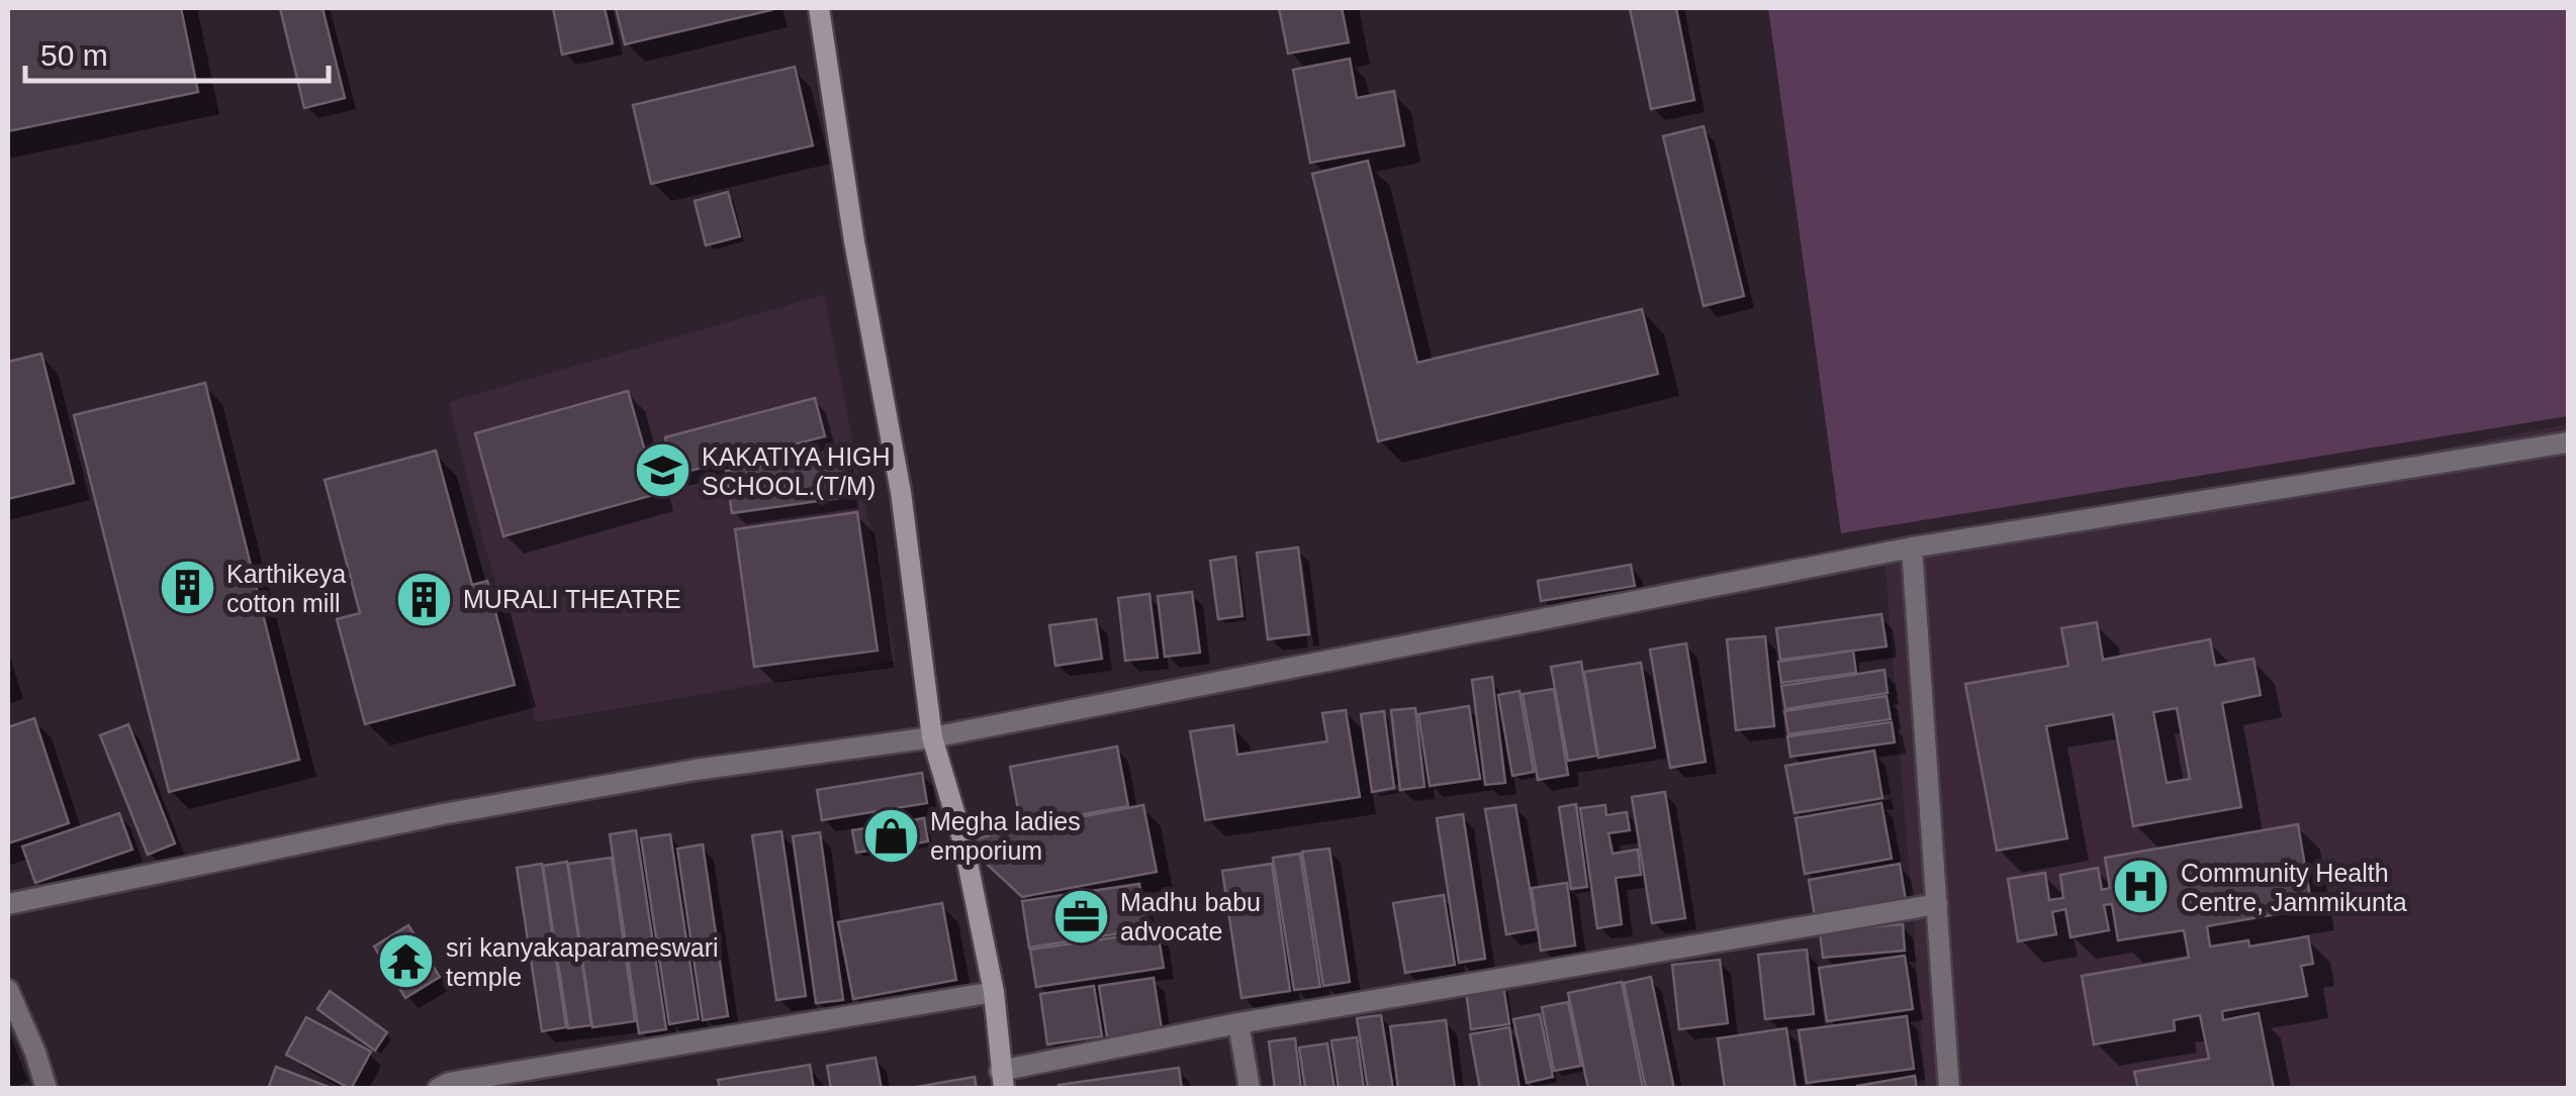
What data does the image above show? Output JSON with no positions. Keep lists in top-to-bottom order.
{
  "places": {
    "school or university": ["KAKATIYA HIGH SCHOOL.(T/M)"],
    "building": ["Karthikeya cotton mill", "MURALI THEATRE"],
    "shop": ["Megha ladies emporium"],
    "hospital": ["Community Health Centre, Jammikunta"],
    "office": ["Madhu babu advocate"],
    "temple": ["sri kanyakaparameswari temple"]
  },
  "scale_bar": "50 m"
}
